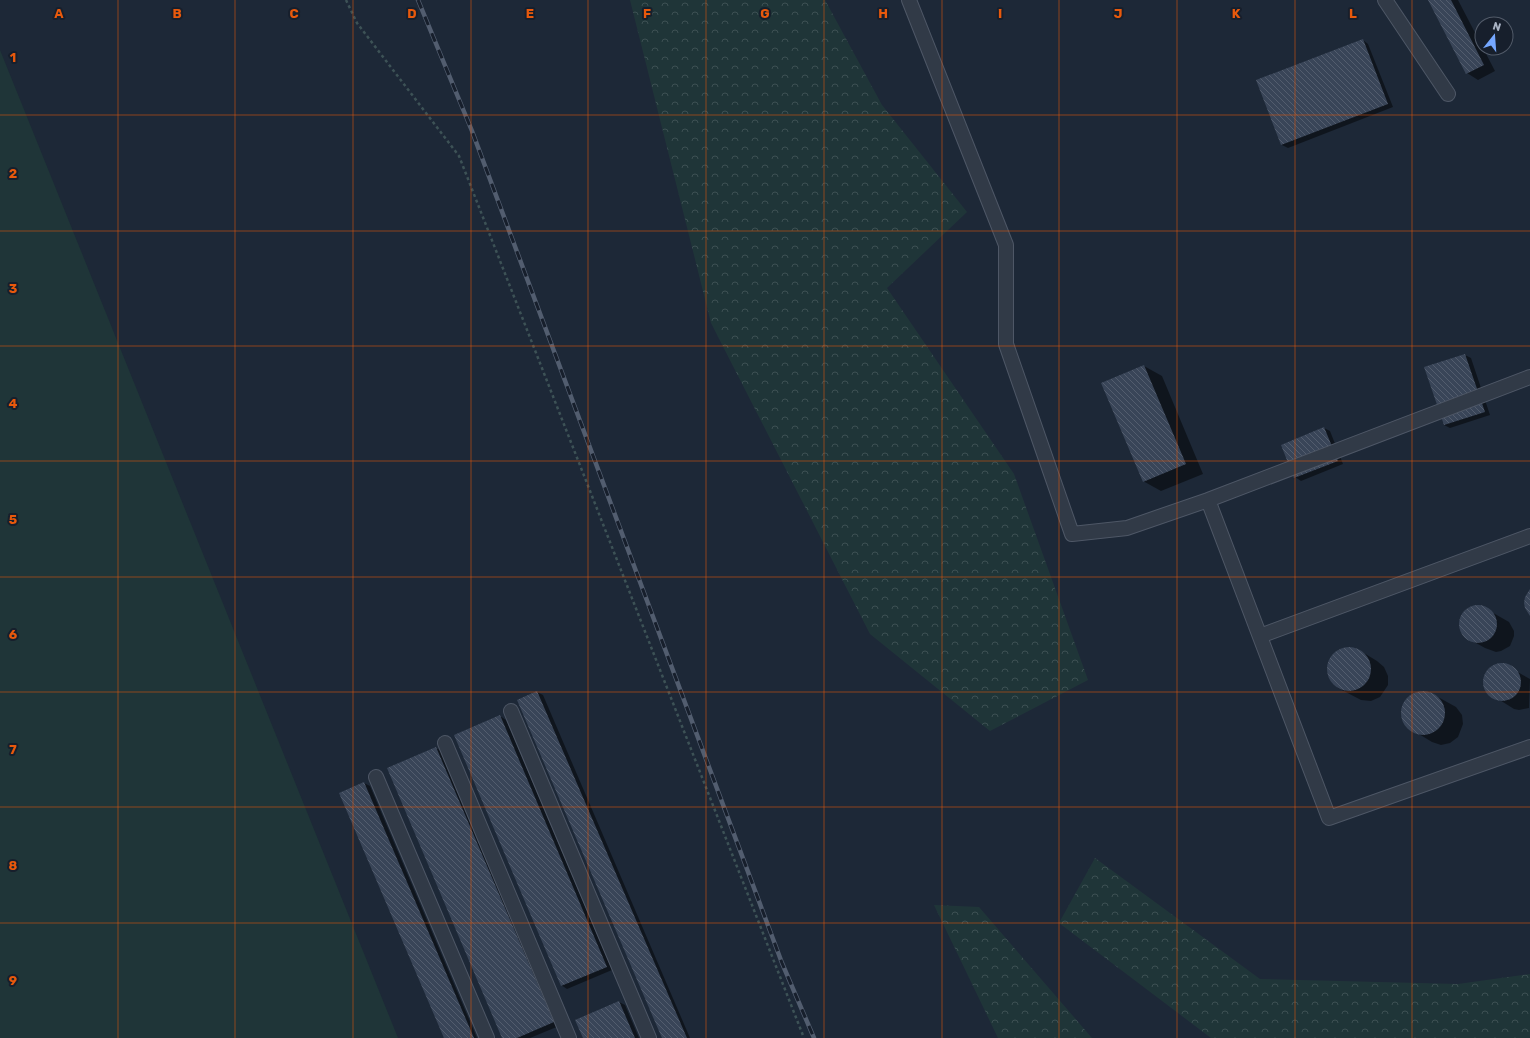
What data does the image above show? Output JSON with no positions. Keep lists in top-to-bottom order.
{
  "north": "top",
  "grid": {
    "columns": [
      "A",
      "B",
      "C",
      "D",
      "E",
      "F",
      "G",
      "H",
      "I",
      "J",
      "K",
      "L"
    ],
    "rows": [
      "1",
      "2",
      "3",
      "4",
      "5",
      "6",
      "7",
      "8",
      "9"
    ]
  }
}
